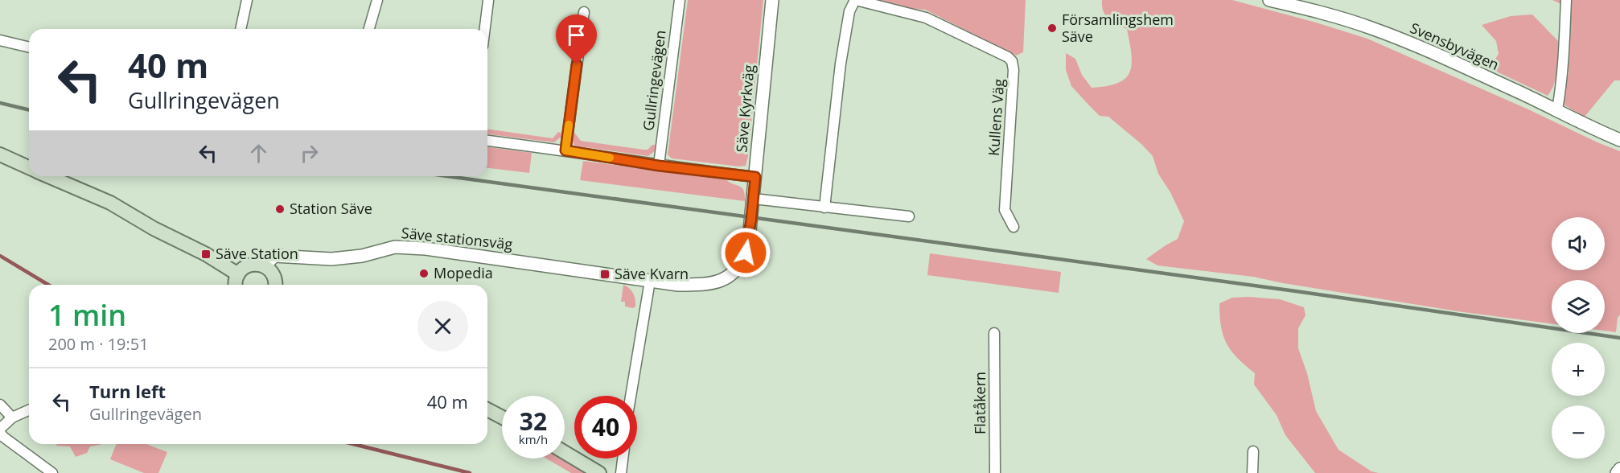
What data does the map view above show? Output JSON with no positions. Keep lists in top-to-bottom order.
{
  "streets": {
    "street": [
      "Svensbyvägen",
      "Gullringevägen",
      "Säve Kyrkväg",
      "Kullens Väg",
      "Säve stationsväg",
      "Flatåkern"
    ]
  },
  "crossings": [
    ["Säve Kyrkväg", "Säve stationsväg"]
  ],
  "places": {
    "other": ["Församlingshem Säve", "Station Säve", "Mopedia"],
    "transit": ["Säve Station", "Säve Kvarn"]
  },
  "page": {
    "turn": ["40 m", "Gullringevägen"],
    "map_buttons": ["+", "−"],
    "heading": ["1 min", "200 m · 19:51"],
    "list": [
      {
        "name": "Turn left",
        "note": "Gullringevägen",
        "value": "40 m"
      }
    ],
    "speed": "32 km/h",
    "limit": "40"
  }
}
